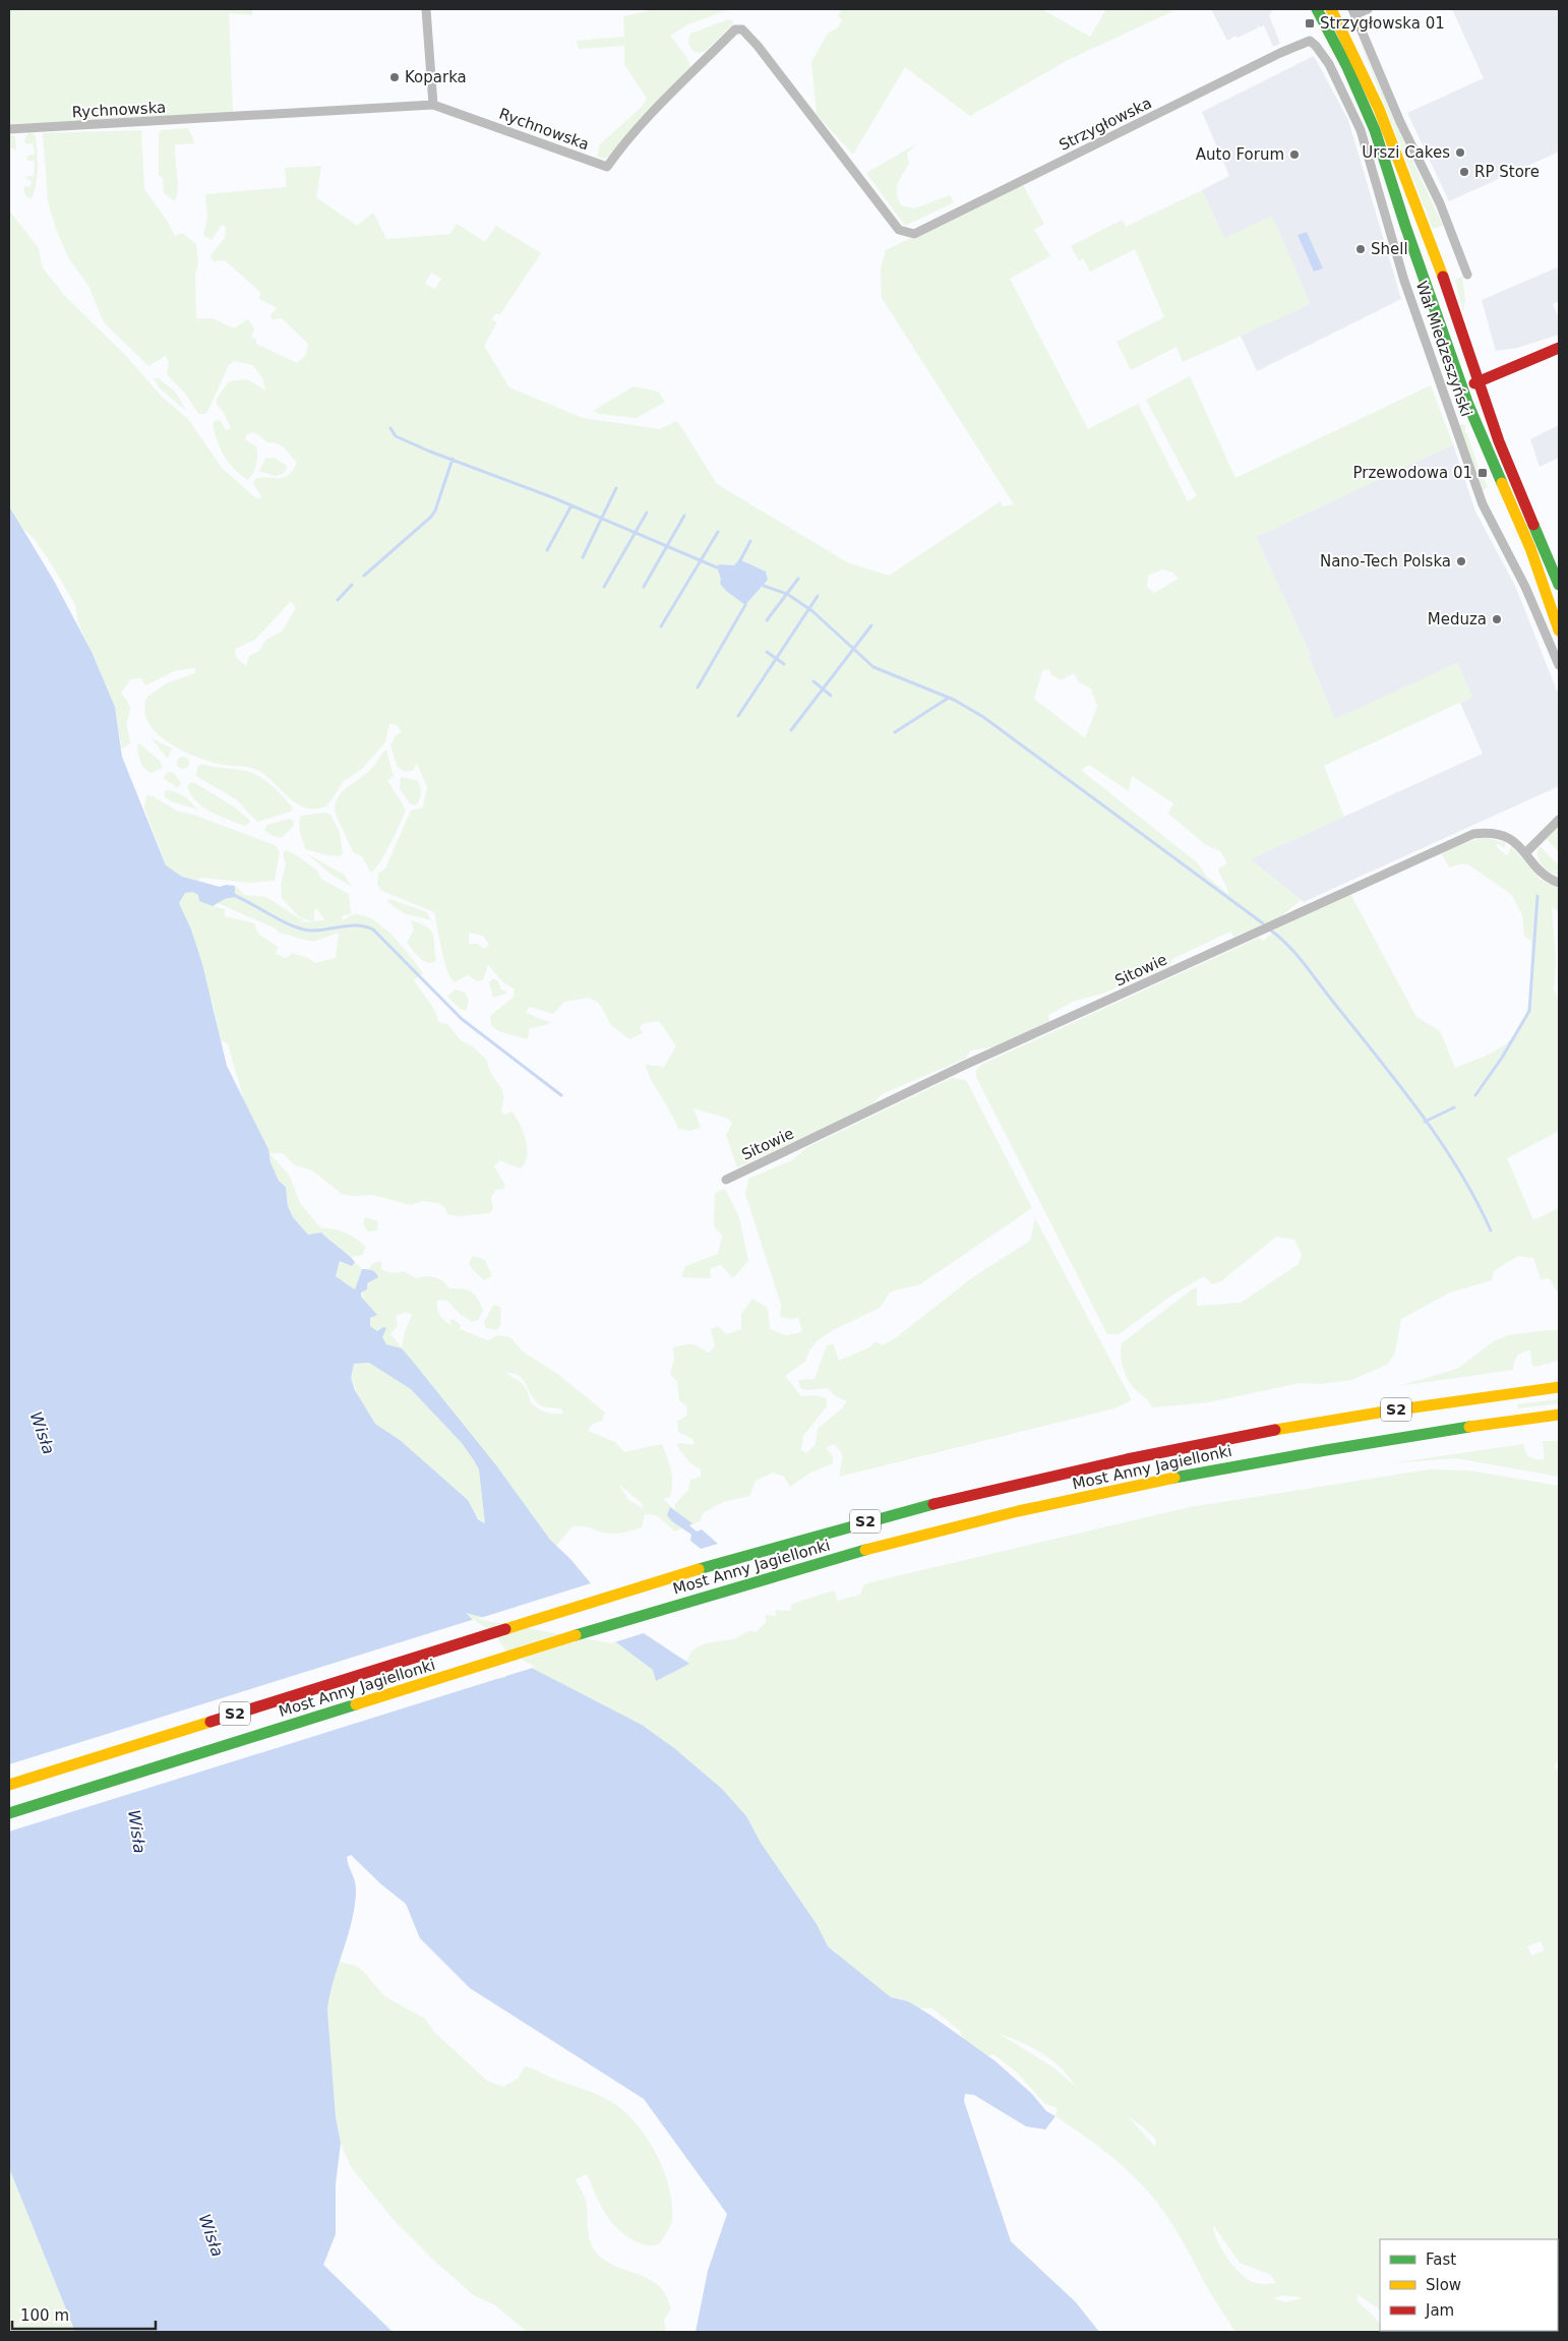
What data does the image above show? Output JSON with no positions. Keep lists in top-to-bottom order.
{
  "streets": {
    "main road": ["Wał Miedzeszyński", "S2", "Most Anny Jagiellonki"],
    "street": ["Rychnowska", "Strzygłowska", "Sitowie"]
  },
  "crossings": [
    ["Rychnowska", "Strzygłowska"],
    ["Strzygłowska", "Wał Miedzeszyński"],
    ["S2", "Most Anny Jagiellonki"]
  ],
  "water": ["Wisła"],
  "places": {
    "transit": ["Strzygłowska 01", "Przewodowa 01"],
    "other": [
      "Koparka",
      "Urszi Cakes",
      "Auto Forum",
      "RP Store",
      "Shell",
      "Nano-Tech Polska",
      "Meduza"
    ]
  },
  "legend": ["Fast", "Slow", "Jam"],
  "scale_bar": "100 m"
}
